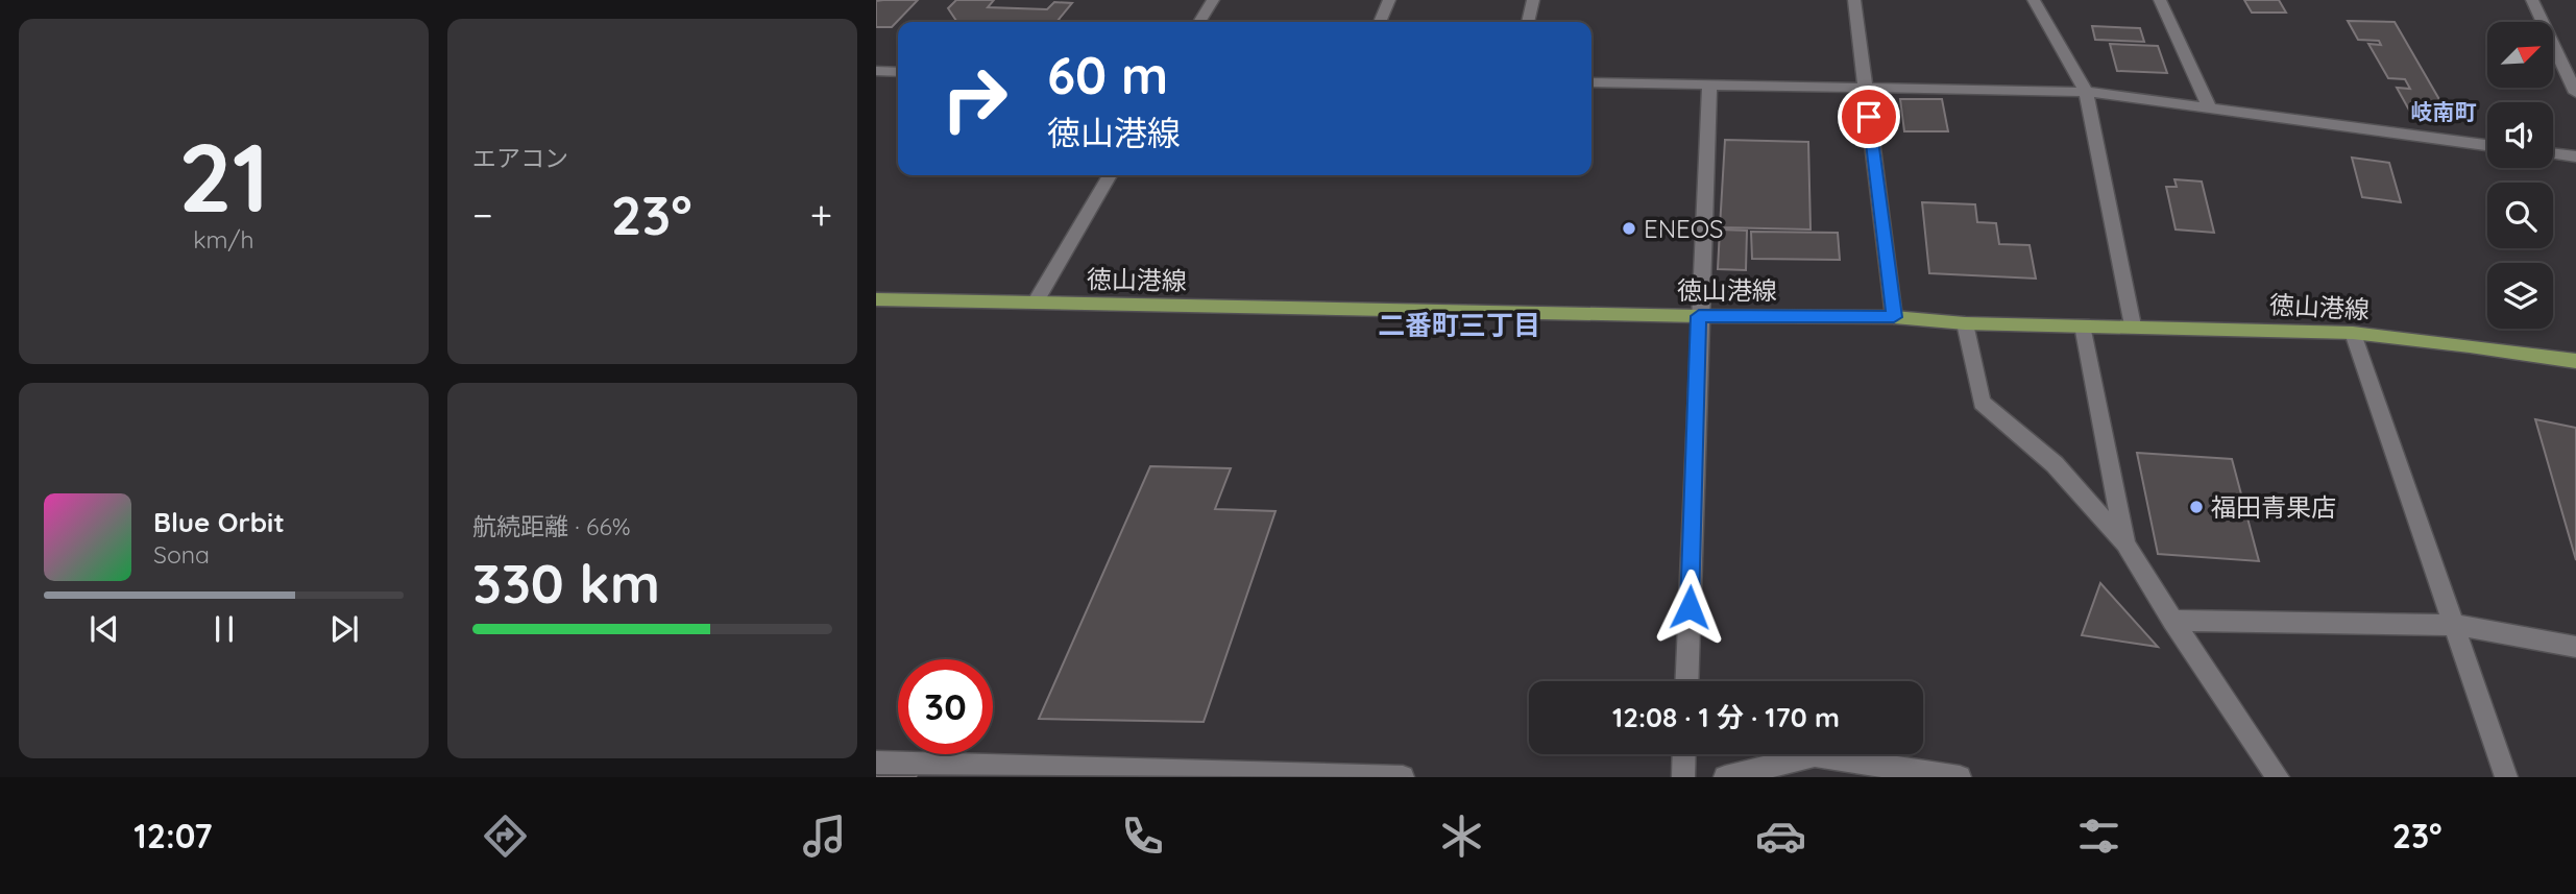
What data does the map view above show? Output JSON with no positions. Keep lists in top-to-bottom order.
{
  "streets": {
    "main road": ["徳山港線"]
  },
  "districts": ["岐南町", "二番町三丁目"],
  "places": ["ENEOS", "福田青果店"],
  "north": "top right",
  "page": {
    "tile": [
      ["21", "km/h"],
      "エアコン",
      ["航続距離 · 66%", "330 km"]
    ],
    "turn": ["60 m", "徳山港線"],
    "heat": ["−", "23°", "+"],
    "song": ["Blue Orbit", "Sona"],
    "limit": "30",
    "trip": "12:08 · 1 分 · 170 m",
    "tabs": ["12:07", "23°"]
  }
}
